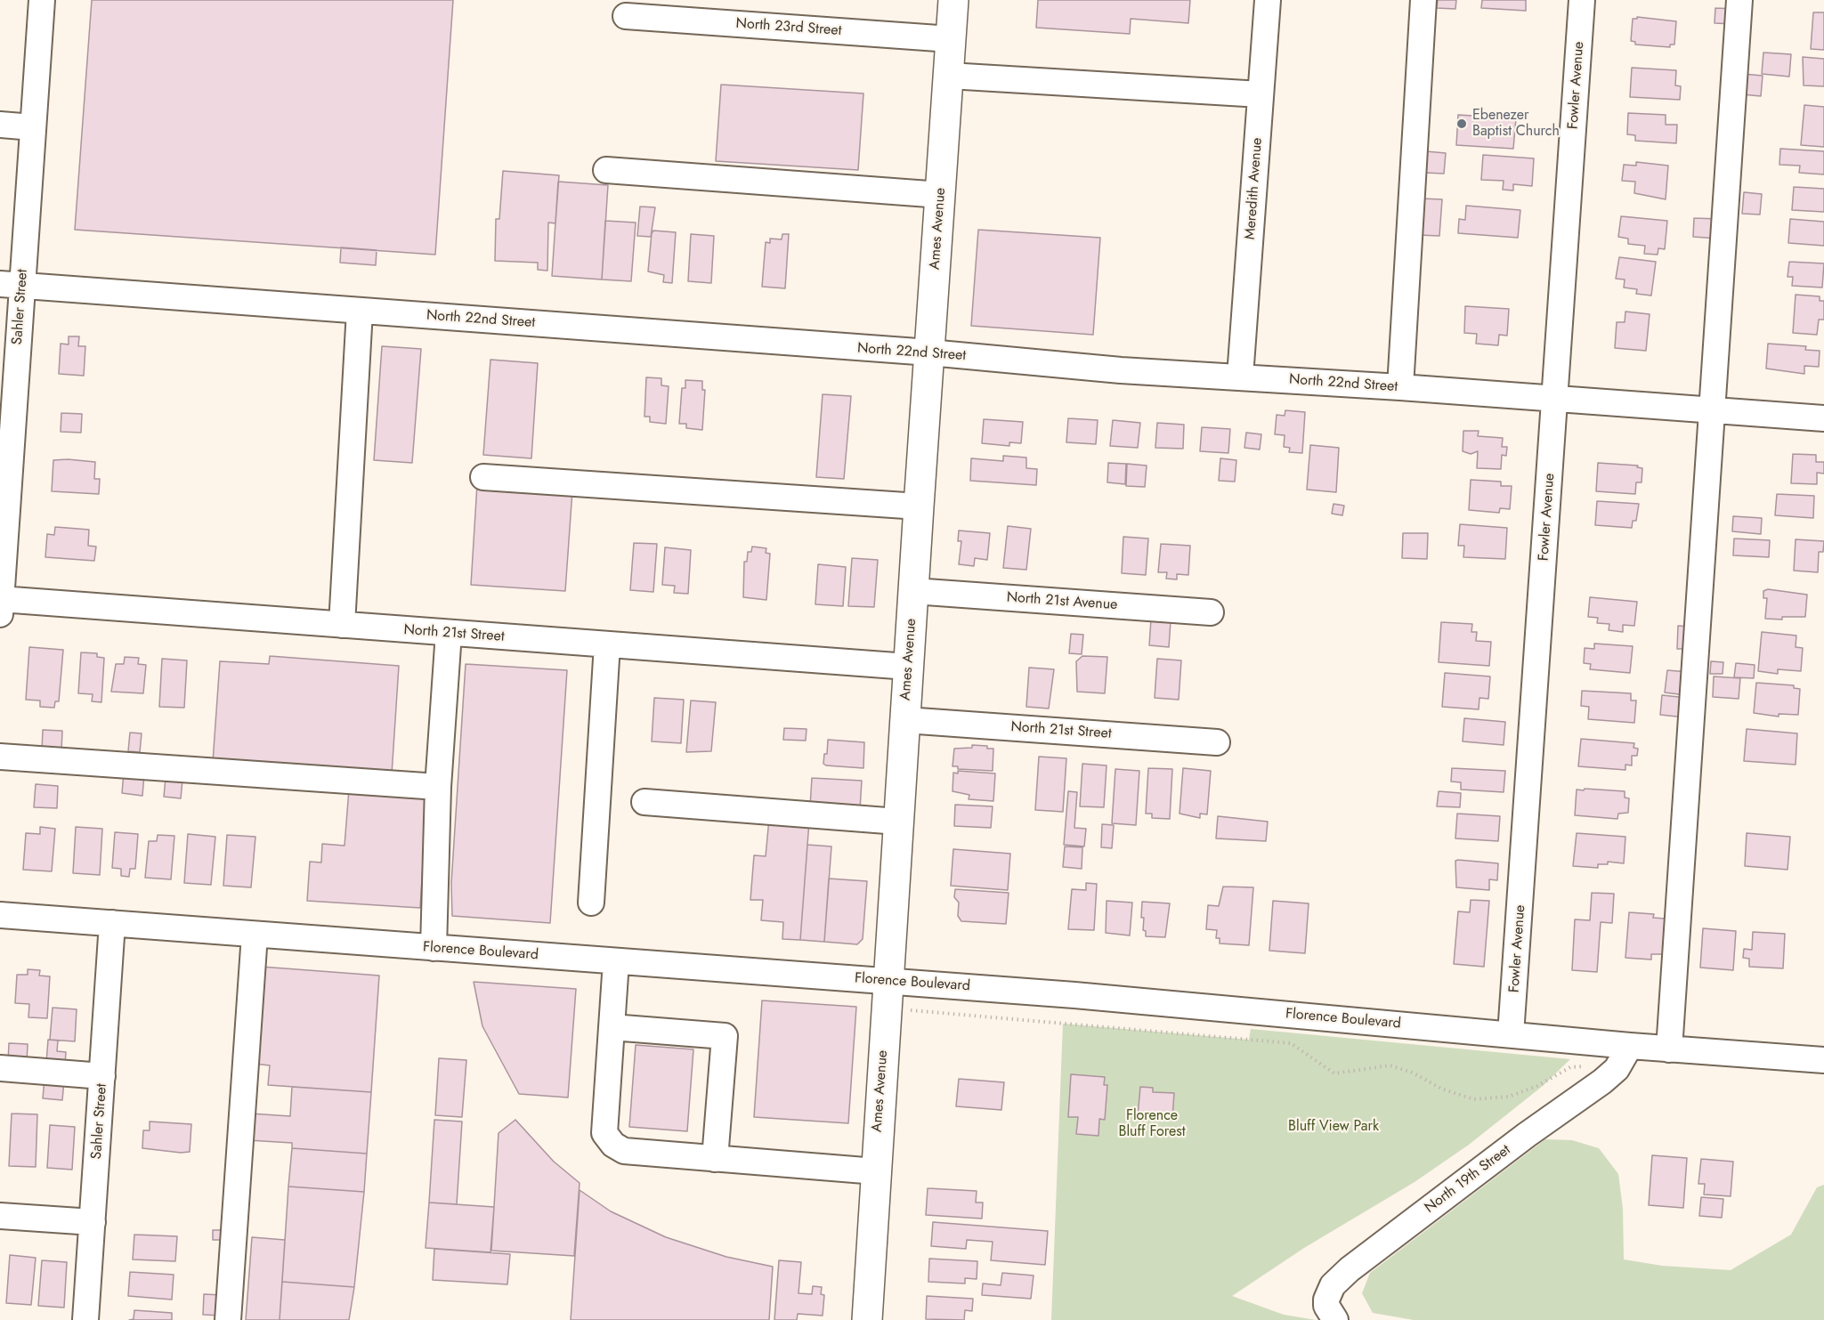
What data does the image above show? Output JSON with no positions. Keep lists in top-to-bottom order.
{
  "streets": {
    "main road": ["Ames Avenue"],
    "street": [
      "North 23rd Street",
      "Fowler Avenue",
      "Meredith Avenue",
      "Sahler Street",
      "North 22nd Street",
      "North 21st Avenue",
      "North 21st Street",
      "Florence Boulevard",
      "North 19th Street"
    ]
  },
  "crossings": [
    ["North 23rd Street", "Ames Avenue"],
    ["Fowler Avenue", "North 22nd Street"],
    ["Fowler Avenue", "Florence Boulevard"],
    ["Meredith Avenue", "North 22nd Street"],
    ["Ames Avenue", "North 22nd Street"],
    ["Ames Avenue", "North 21st Avenue"],
    ["Ames Avenue", "North 21st Street"],
    ["Ames Avenue", "Florence Boulevard"],
    ["Sahler Street", "North 22nd Street"],
    ["Sahler Street", "North 21st Street"],
    ["Sahler Street", "Florence Boulevard"],
    ["Florence Boulevard", "North 19th Street"]
  ],
  "parks": ["Florence Bluff Forest", "Bluff View Park"],
  "places": ["Ebenezer Baptist Church"]
}
